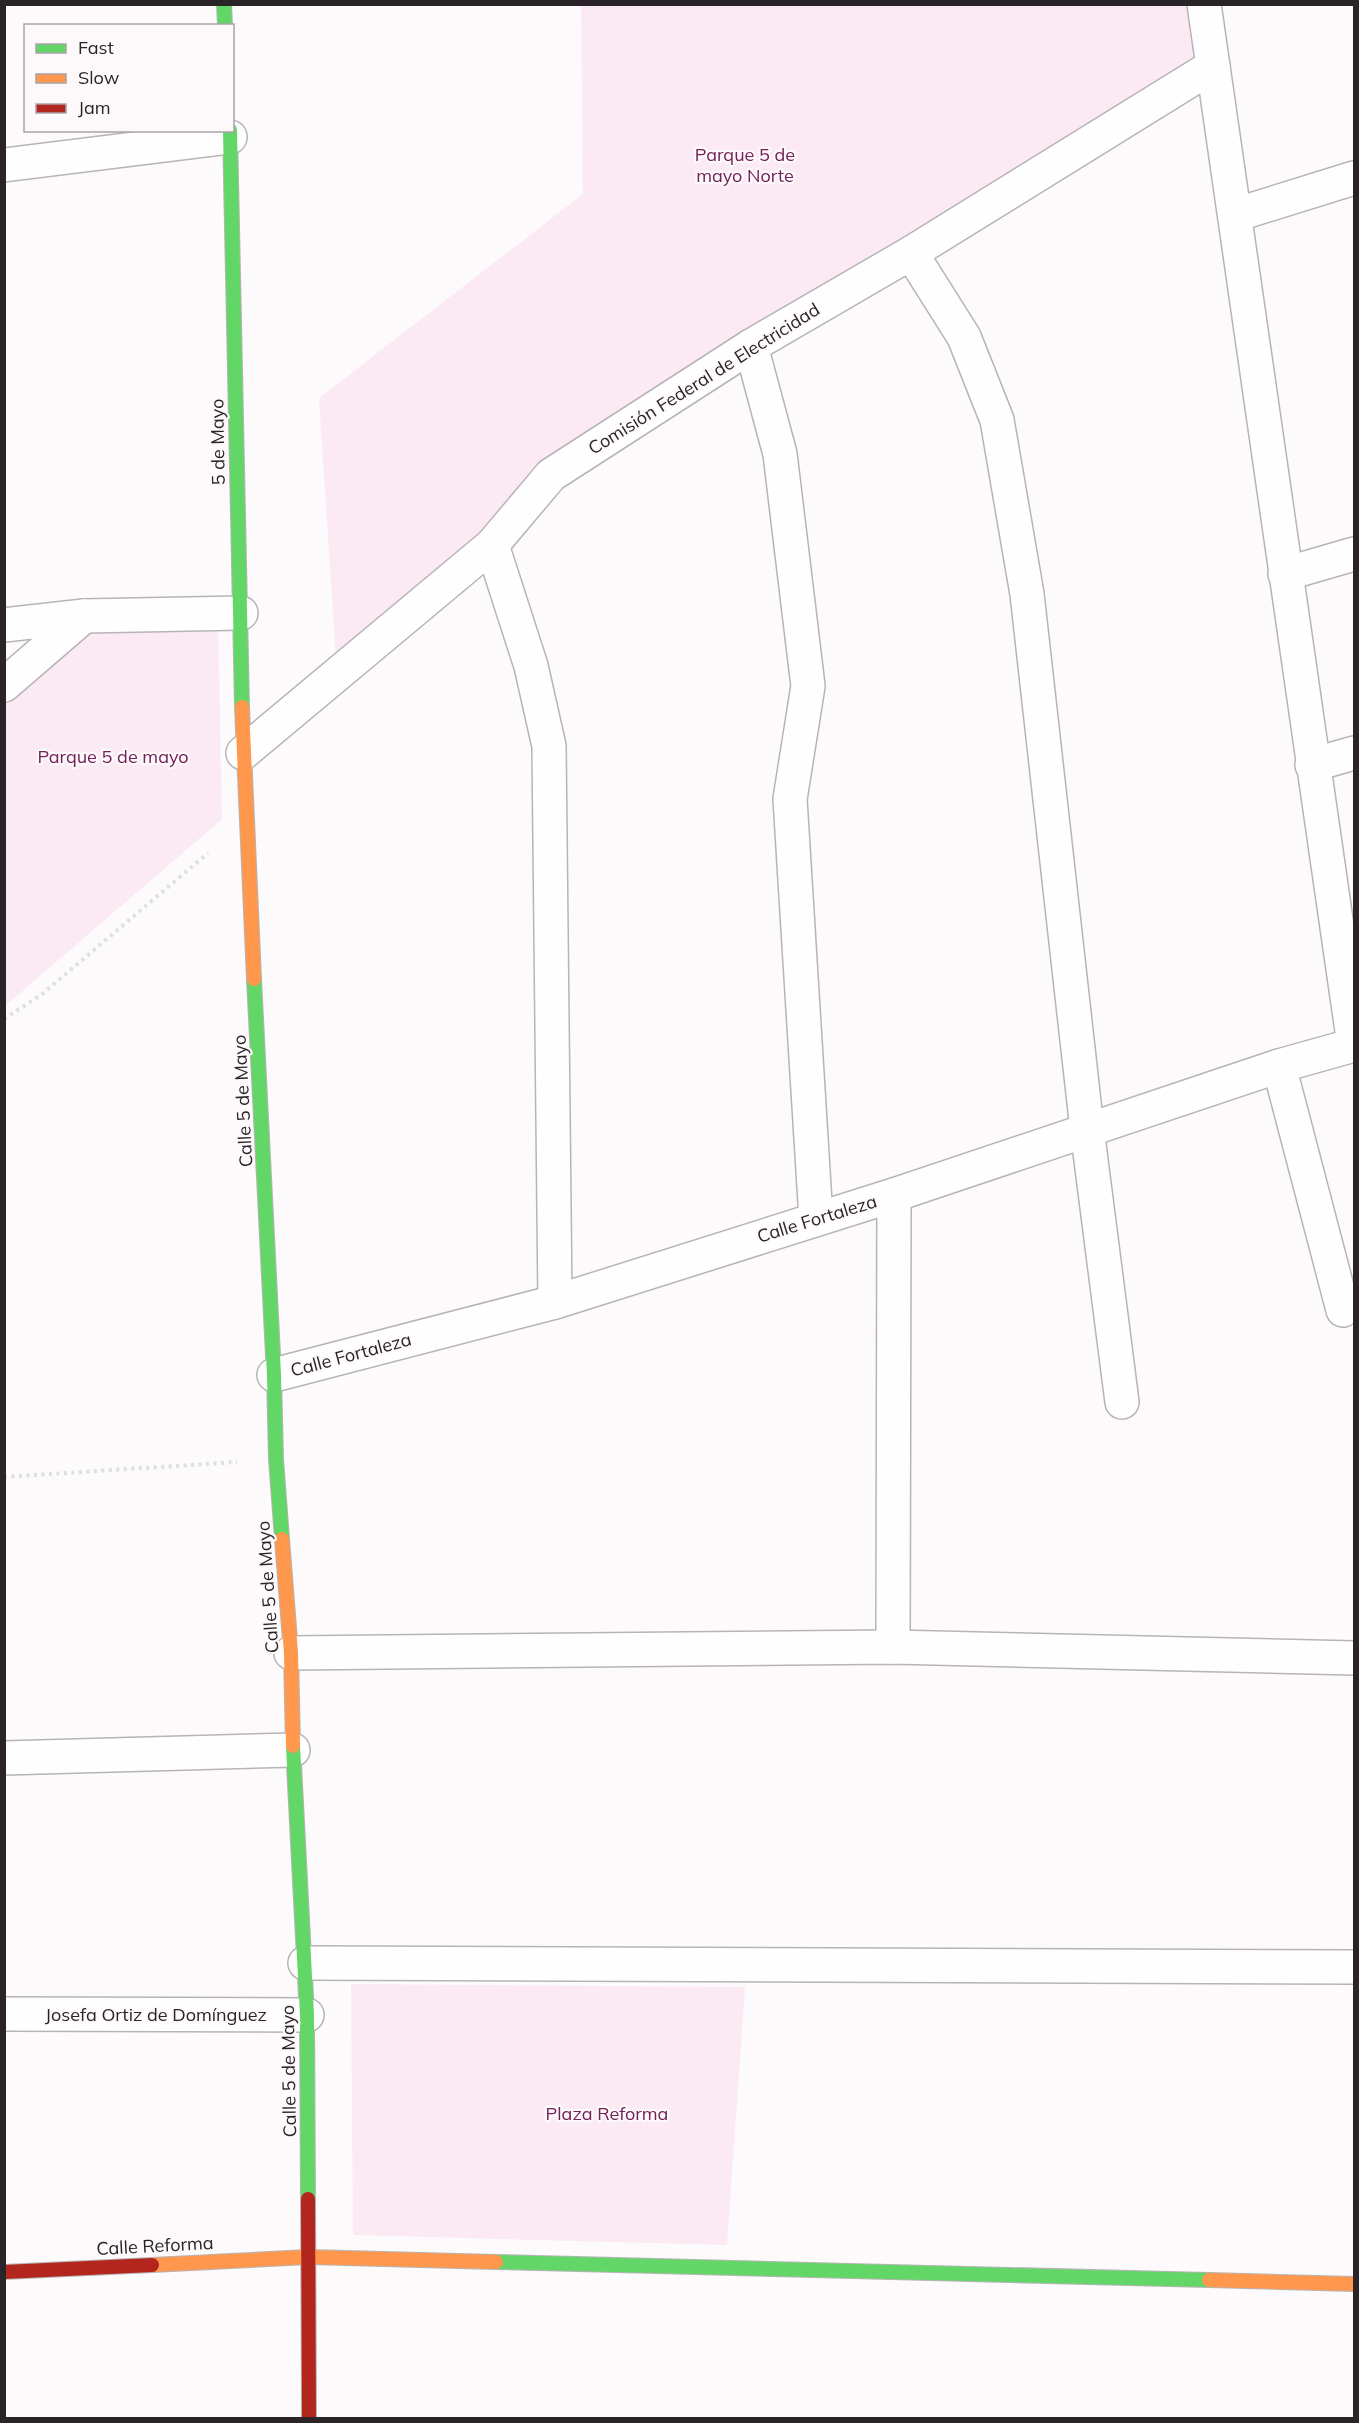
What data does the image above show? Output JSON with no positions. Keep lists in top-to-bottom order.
{
  "streets": {
    "street": [
      "Comisión Federal de Electricidad",
      "5 de Mayo",
      "Calle 5 de Mayo",
      "Calle Fortaleza",
      "Josefa Ortiz de Domínguez",
      "Calle Reforma"
    ]
  },
  "crossings": [
    ["Comisión Federal de Electricidad", "5 de Mayo"],
    ["Comisión Federal de Electricidad", "Calle 5 de Mayo"],
    ["5 de Mayo", "Calle 5 de Mayo"],
    ["Calle 5 de Mayo", "Calle Fortaleza"],
    ["Calle 5 de Mayo", "Josefa Ortiz de Domínguez"],
    ["Calle 5 de Mayo", "Calle Reforma"]
  ],
  "parks": ["Parque 5 de mayo Norte", "Parque 5 de mayo", "Plaza Reforma"],
  "legend": ["Fast", "Slow", "Jam"]
}
